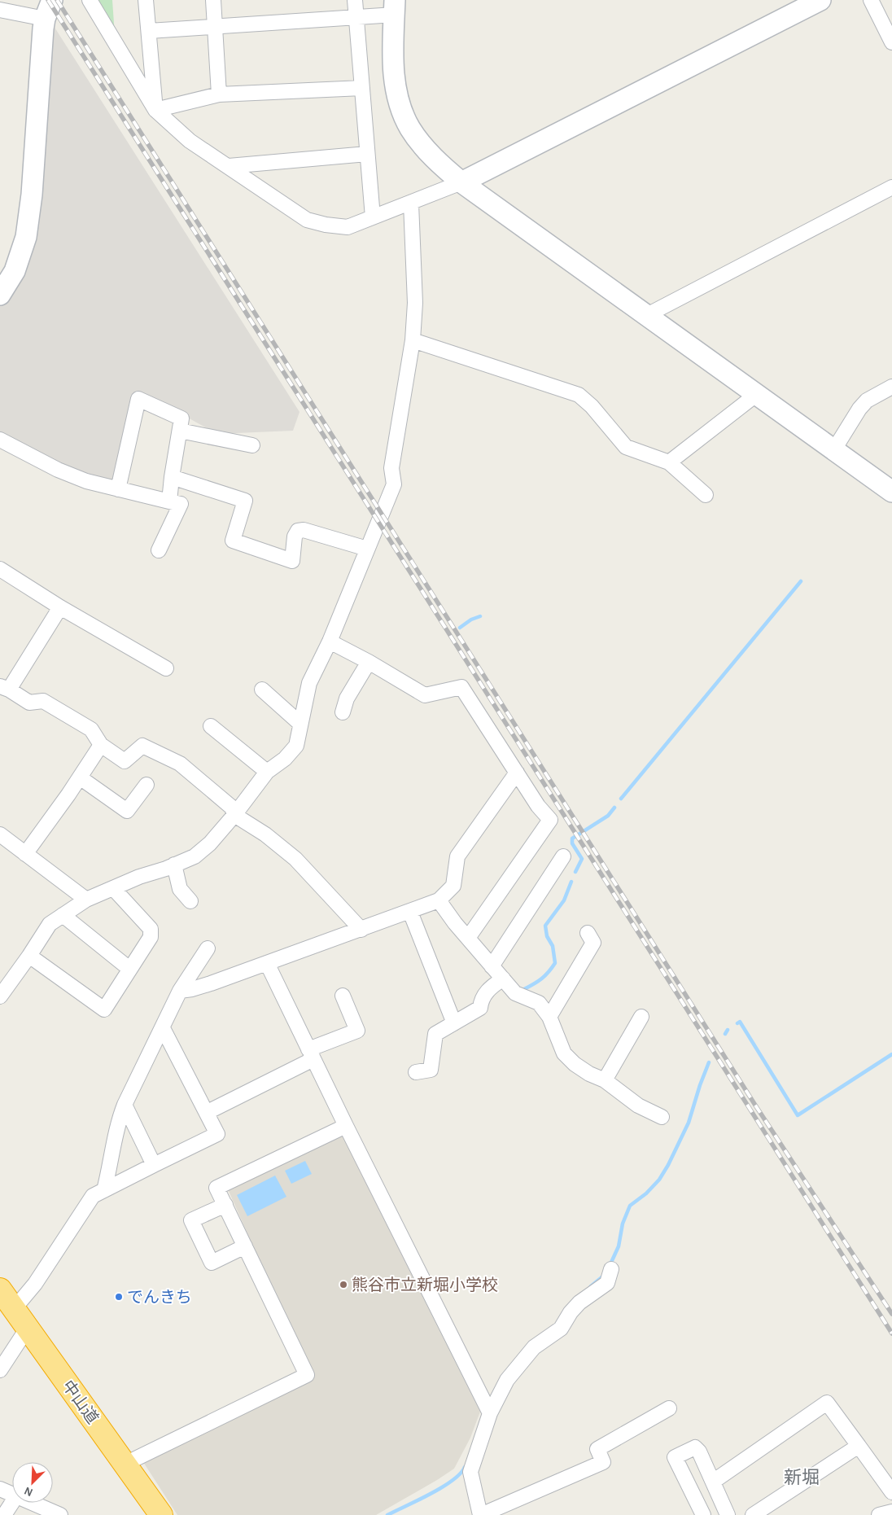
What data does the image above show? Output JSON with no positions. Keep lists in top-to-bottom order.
{
  "streets": {
    "highway": ["中山道"]
  },
  "districts": ["新堀"],
  "places": ["熊谷市立新堀小学校", "でんきち"],
  "north": "bottom left"
}
